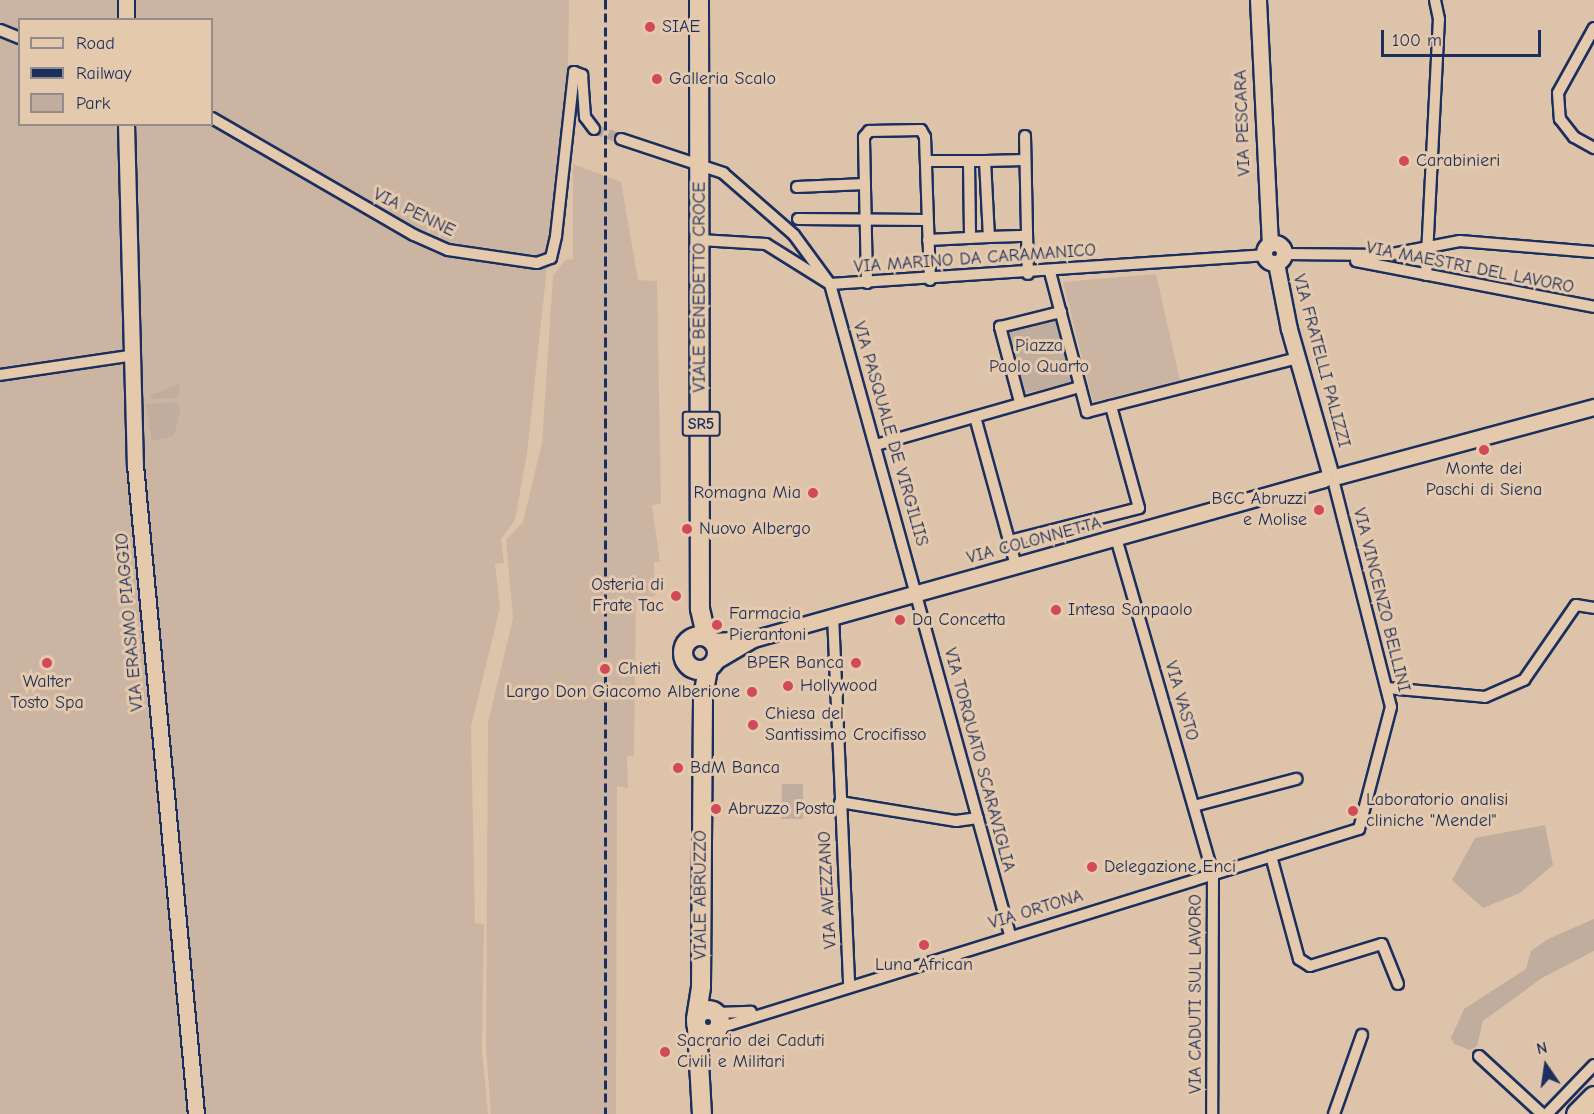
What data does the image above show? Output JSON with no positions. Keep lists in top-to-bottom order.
{
  "streets": {
    "main road": ["VIALE BENEDETTO CROCE", "SR5", "VIALE ABRUZZO"],
    "street": [
      "VIA PESCARA",
      "VIA PENNE",
      "VIA MARINO DA CARAMANICO",
      "VIA MAESTRI DEL LAVORO",
      "VIA FRATELLI PALIZZI",
      "VIA PASQUALE DE VIRGILIIS",
      "VIA COLONNETTA",
      "VIA VINCENZO BELLINI",
      "VIA ERASMO PIAGGIO",
      "VIA VASTO",
      "VIA TORQUATO SCARAVIGLIA",
      "VIA AVEZZANO",
      "VIA ORTONA",
      "VIA CADUTI SUL LAVORO"
    ]
  },
  "crossings": [
    ["VIA PESCARA", "VIA MARINO DA CARAMANICO"],
    ["VIA PESCARA", "VIA MAESTRI DEL LAVORO"],
    ["VIA PESCARA", "VIA FRATELLI PALIZZI"],
    ["VIA MARINO DA CARAMANICO", "VIA MAESTRI DEL LAVORO"],
    ["VIA MARINO DA CARAMANICO", "VIALE BENEDETTO CROCE"],
    ["VIA MARINO DA CARAMANICO", "VIA FRATELLI PALIZZI"],
    ["VIA MARINO DA CARAMANICO", "VIA PASQUALE DE VIRGILIIS"],
    ["VIA MAESTRI DEL LAVORO", "VIA FRATELLI PALIZZI"],
    ["VIALE BENEDETTO CROCE", "SR5"],
    ["VIA FRATELLI PALIZZI", "VIA COLONNETTA"],
    ["VIA FRATELLI PALIZZI", "VIA VINCENZO BELLINI"],
    ["SR5", "VIALE ABRUZZO"],
    ["VIA PASQUALE DE VIRGILIIS", "VIA COLONNETTA"],
    ["VIA PASQUALE DE VIRGILIIS", "VIA TORQUATO SCARAVIGLIA"],
    ["VIA COLONNETTA", "VIA VINCENZO BELLINI"],
    ["VIA COLONNETTA", "VIA VASTO"],
    ["VIA COLONNETTA", "VIA TORQUATO SCARAVIGLIA"],
    ["VIA COLONNETTA", "VIA AVEZZANO"],
    ["VIA VINCENZO BELLINI", "VIA ORTONA"],
    ["VIA VASTO", "VIA ORTONA"],
    ["VIA VASTO", "VIA CADUTI SUL LAVORO"],
    ["VIA TORQUATO SCARAVIGLIA", "VIA ORTONA"],
    ["VIA AVEZZANO", "VIA ORTONA"],
    ["VIALE ABRUZZO", "VIA ORTONA"],
    ["VIA ORTONA", "VIA CADUTI SUL LAVORO"]
  ],
  "parks": ["Piazza Paolo Quarto"],
  "places": [
    "SIAE",
    "Galleria Scalo",
    "Carabinieri",
    "Monte dei Paschi di Siena",
    "Romagna Mia",
    "BCC Abruzzi e Molise",
    "Nuovo Albergo",
    "Osteria di Frate Tac",
    "Intesa Sanpaolo",
    "Da Concetta",
    "Farmacia Pierantoni",
    "Walter Tosto Spa",
    "BPER Banca",
    "Chieti",
    "Hollywood",
    "Largo Don Giacomo Alberione",
    "Chiesa del Santissimo Crocifisso",
    "BdM Banca",
    "Abruzzo Posta",
    "Laboratorio analisi cliniche \"Mendel\"",
    "Delegazione Enci",
    "Luna African",
    "Sacrario dei Caduti Civili e Militari"
  ],
  "legend": ["Road", "Railway", "Park"],
  "scale_bar": "100 m",
  "north": "top"
}
